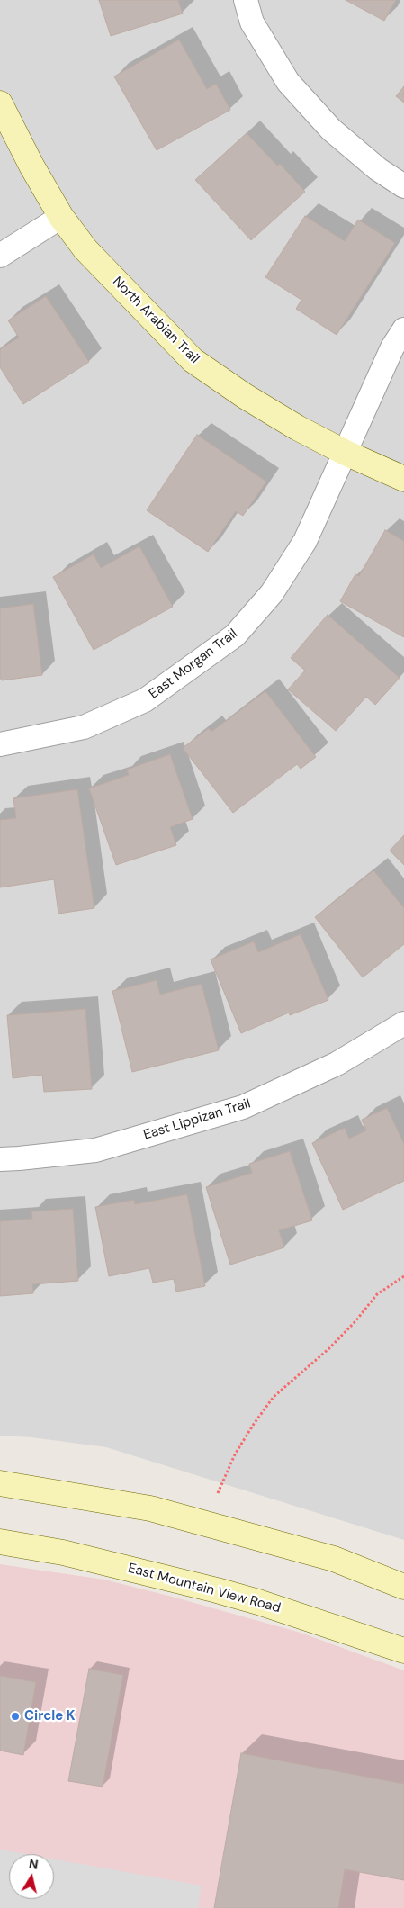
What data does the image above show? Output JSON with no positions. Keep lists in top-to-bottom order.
{
  "streets": {
    "main road": ["North Arabian Trail", "East Mountain View Road"],
    "street": ["East Morgan Trail", "East Lippizan Trail"]
  },
  "crossings": [
    ["North Arabian Trail", "East Morgan Trail"]
  ],
  "places": ["Circle K"],
  "north": "top"
}
